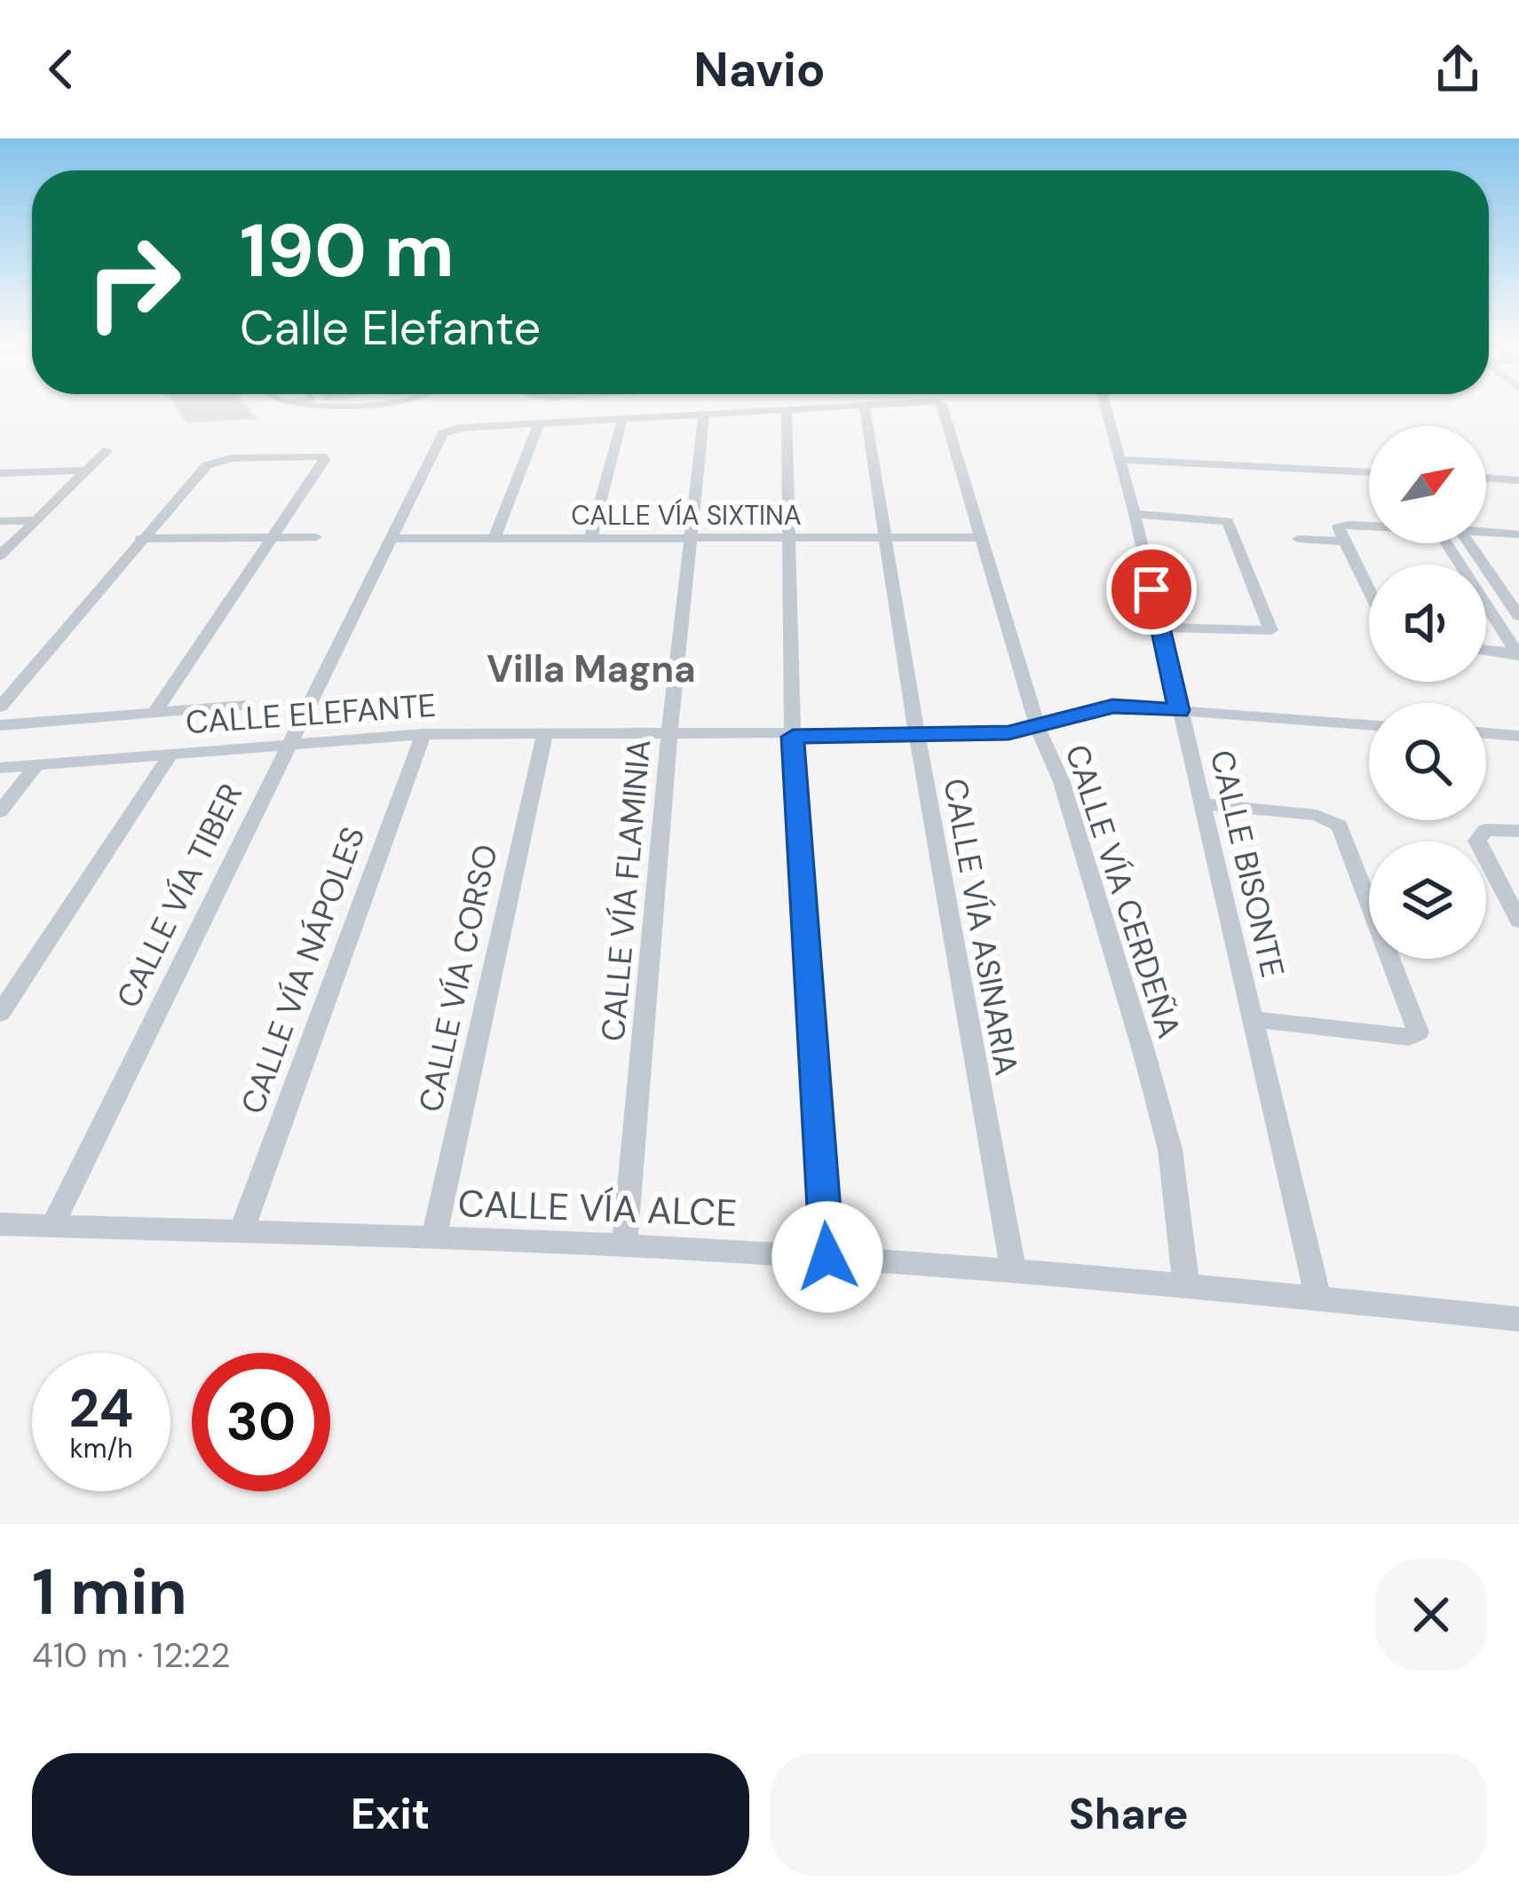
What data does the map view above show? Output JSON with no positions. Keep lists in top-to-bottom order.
{
  "streets": {
    "street": [
      "CALLE VÍA SIXTINA",
      "CALLE ELEFANTE",
      "CALLE BISONTE",
      "CALLE VÍA FLAMINIA",
      "CALLE VÍA CERDEÑA",
      "CALLE VÍA TIBER",
      "CALLE VÍA ASINARIA",
      "CALLE VÍA NÁPOLES",
      "CALLE VÍA CORSO",
      "CALLE VÍA ALCE"
    ]
  },
  "crossings": [
    ["CALLE VÍA SIXTINA", "CALLE VÍA FLAMINIA"],
    ["CALLE VÍA SIXTINA", "CALLE VÍA CERDEÑA"],
    ["CALLE VÍA SIXTINA", "CALLE VÍA TIBER"],
    ["CALLE VÍA SIXTINA", "CALLE VÍA ASINARIA"],
    ["CALLE ELEFANTE", "CALLE BISONTE"],
    ["CALLE ELEFANTE", "CALLE VÍA FLAMINIA"],
    ["CALLE ELEFANTE", "CALLE VÍA CERDEÑA"],
    ["CALLE ELEFANTE", "CALLE VÍA TIBER"],
    ["CALLE ELEFANTE", "CALLE VÍA ASINARIA"],
    ["CALLE ELEFANTE", "CALLE VÍA NÁPOLES"],
    ["CALLE ELEFANTE", "CALLE VÍA CORSO"],
    ["CALLE BISONTE", "CALLE VÍA ALCE"],
    ["CALLE VÍA FLAMINIA", "CALLE VÍA ALCE"],
    ["CALLE VÍA CERDEÑA", "CALLE VÍA ALCE"],
    ["CALLE VÍA TIBER", "CALLE VÍA ALCE"],
    ["CALLE VÍA ASINARIA", "CALLE VÍA ALCE"],
    ["CALLE VÍA NÁPOLES", "CALLE VÍA ALCE"],
    ["CALLE VÍA CORSO", "CALLE VÍA ALCE"]
  ],
  "districts": ["Villa Magna"],
  "north": "top right",
  "page": {
    "header": "Navio",
    "turn": ["190 m", "Calle Elefante"],
    "speed": "24 km/h",
    "limit": "30",
    "heading": ["1 min", "410 m · 12:22"],
    "buttons": ["Exit", "Share"]
  }
}
